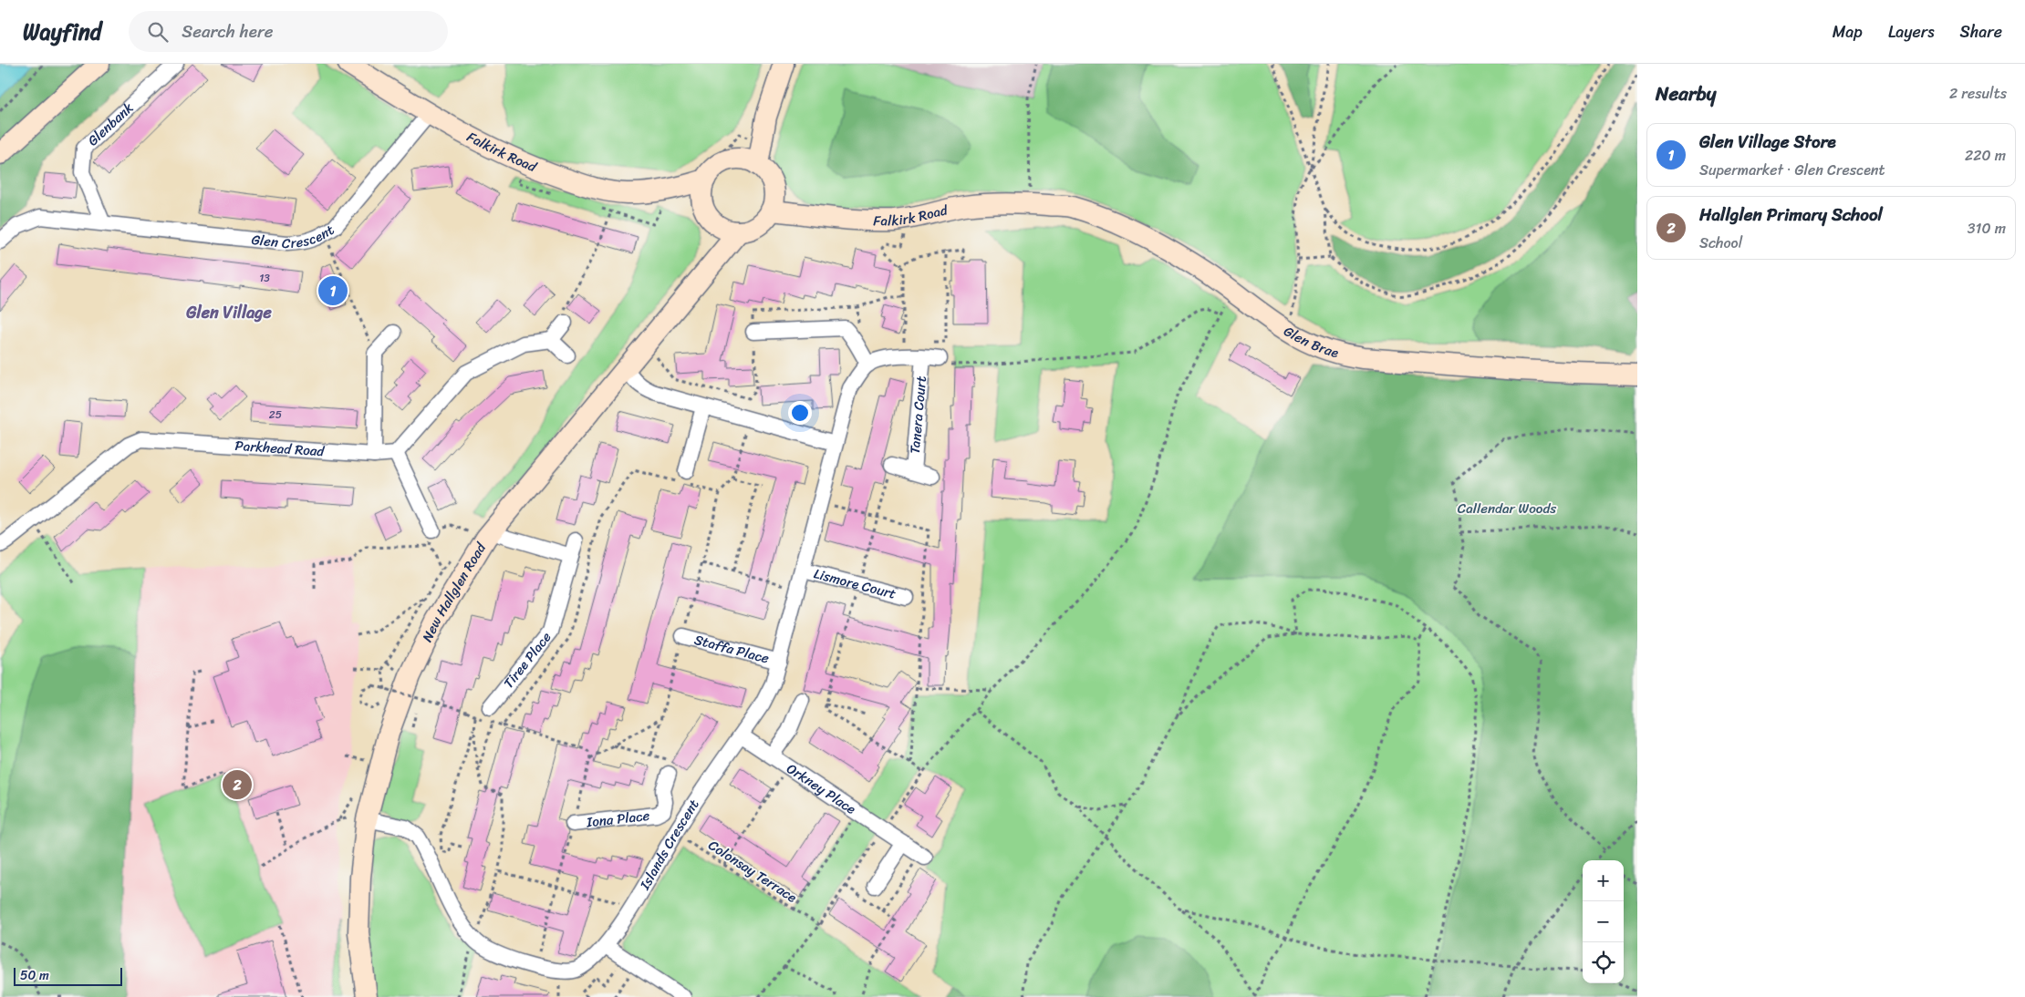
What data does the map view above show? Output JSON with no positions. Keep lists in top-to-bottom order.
{
  "streets": {
    "main road": ["Falkirk Road", "Glen Brae", "New Hallglen Road"],
    "street": [
      "Glenbank",
      "Glen Crescent",
      "Tanera Court",
      "Parkhead Road",
      "Lismore Court",
      "Staffa Place",
      "Tiree Place",
      "Orkney Place",
      "Iona Place",
      "Islands Crescent"
    ],
    "path": ["Colonsay Terrace"]
  },
  "crossings": [
    ["Glenbank", "Glen Crescent"],
    ["Falkirk Road", "Glen Crescent"],
    ["Falkirk Road", "Glen Brae"],
    ["Falkirk Road", "New Hallglen Road"],
    ["Lismore Court", "Islands Crescent"],
    ["New Hallglen Road", "Islands Crescent"],
    ["Staffa Place", "Islands Crescent"],
    ["Orkney Place", "Islands Crescent"],
    ["Iona Place", "Islands Crescent"],
    ["Iona Place", "Colonsay Terrace"],
    ["Islands Crescent", "Colonsay Terrace"]
  ],
  "districts": ["Glen Village"],
  "parks": ["Callendar Woods"],
  "house_numbers": ["13", "25"],
  "scale_bar": "50 m",
  "page": {
    "header": "Wayfind",
    "search": "Search here",
    "nav": ["Map", "Layers", "Share"],
    "heading": ["Nearby", "2 results"],
    "list": [
      {
        "mark": "1",
        "name": "Glen Village Store",
        "note": "Supermarket · Glen Crescent",
        "value": "220 m"
      },
      {
        "mark": "2",
        "name": "Hallglen Primary School",
        "note": "School",
        "value": "310 m"
      }
    ],
    "pins": ["1", "2"],
    "map_buttons": ["+", "−"],
    "scale": "50 m"
  }
}
